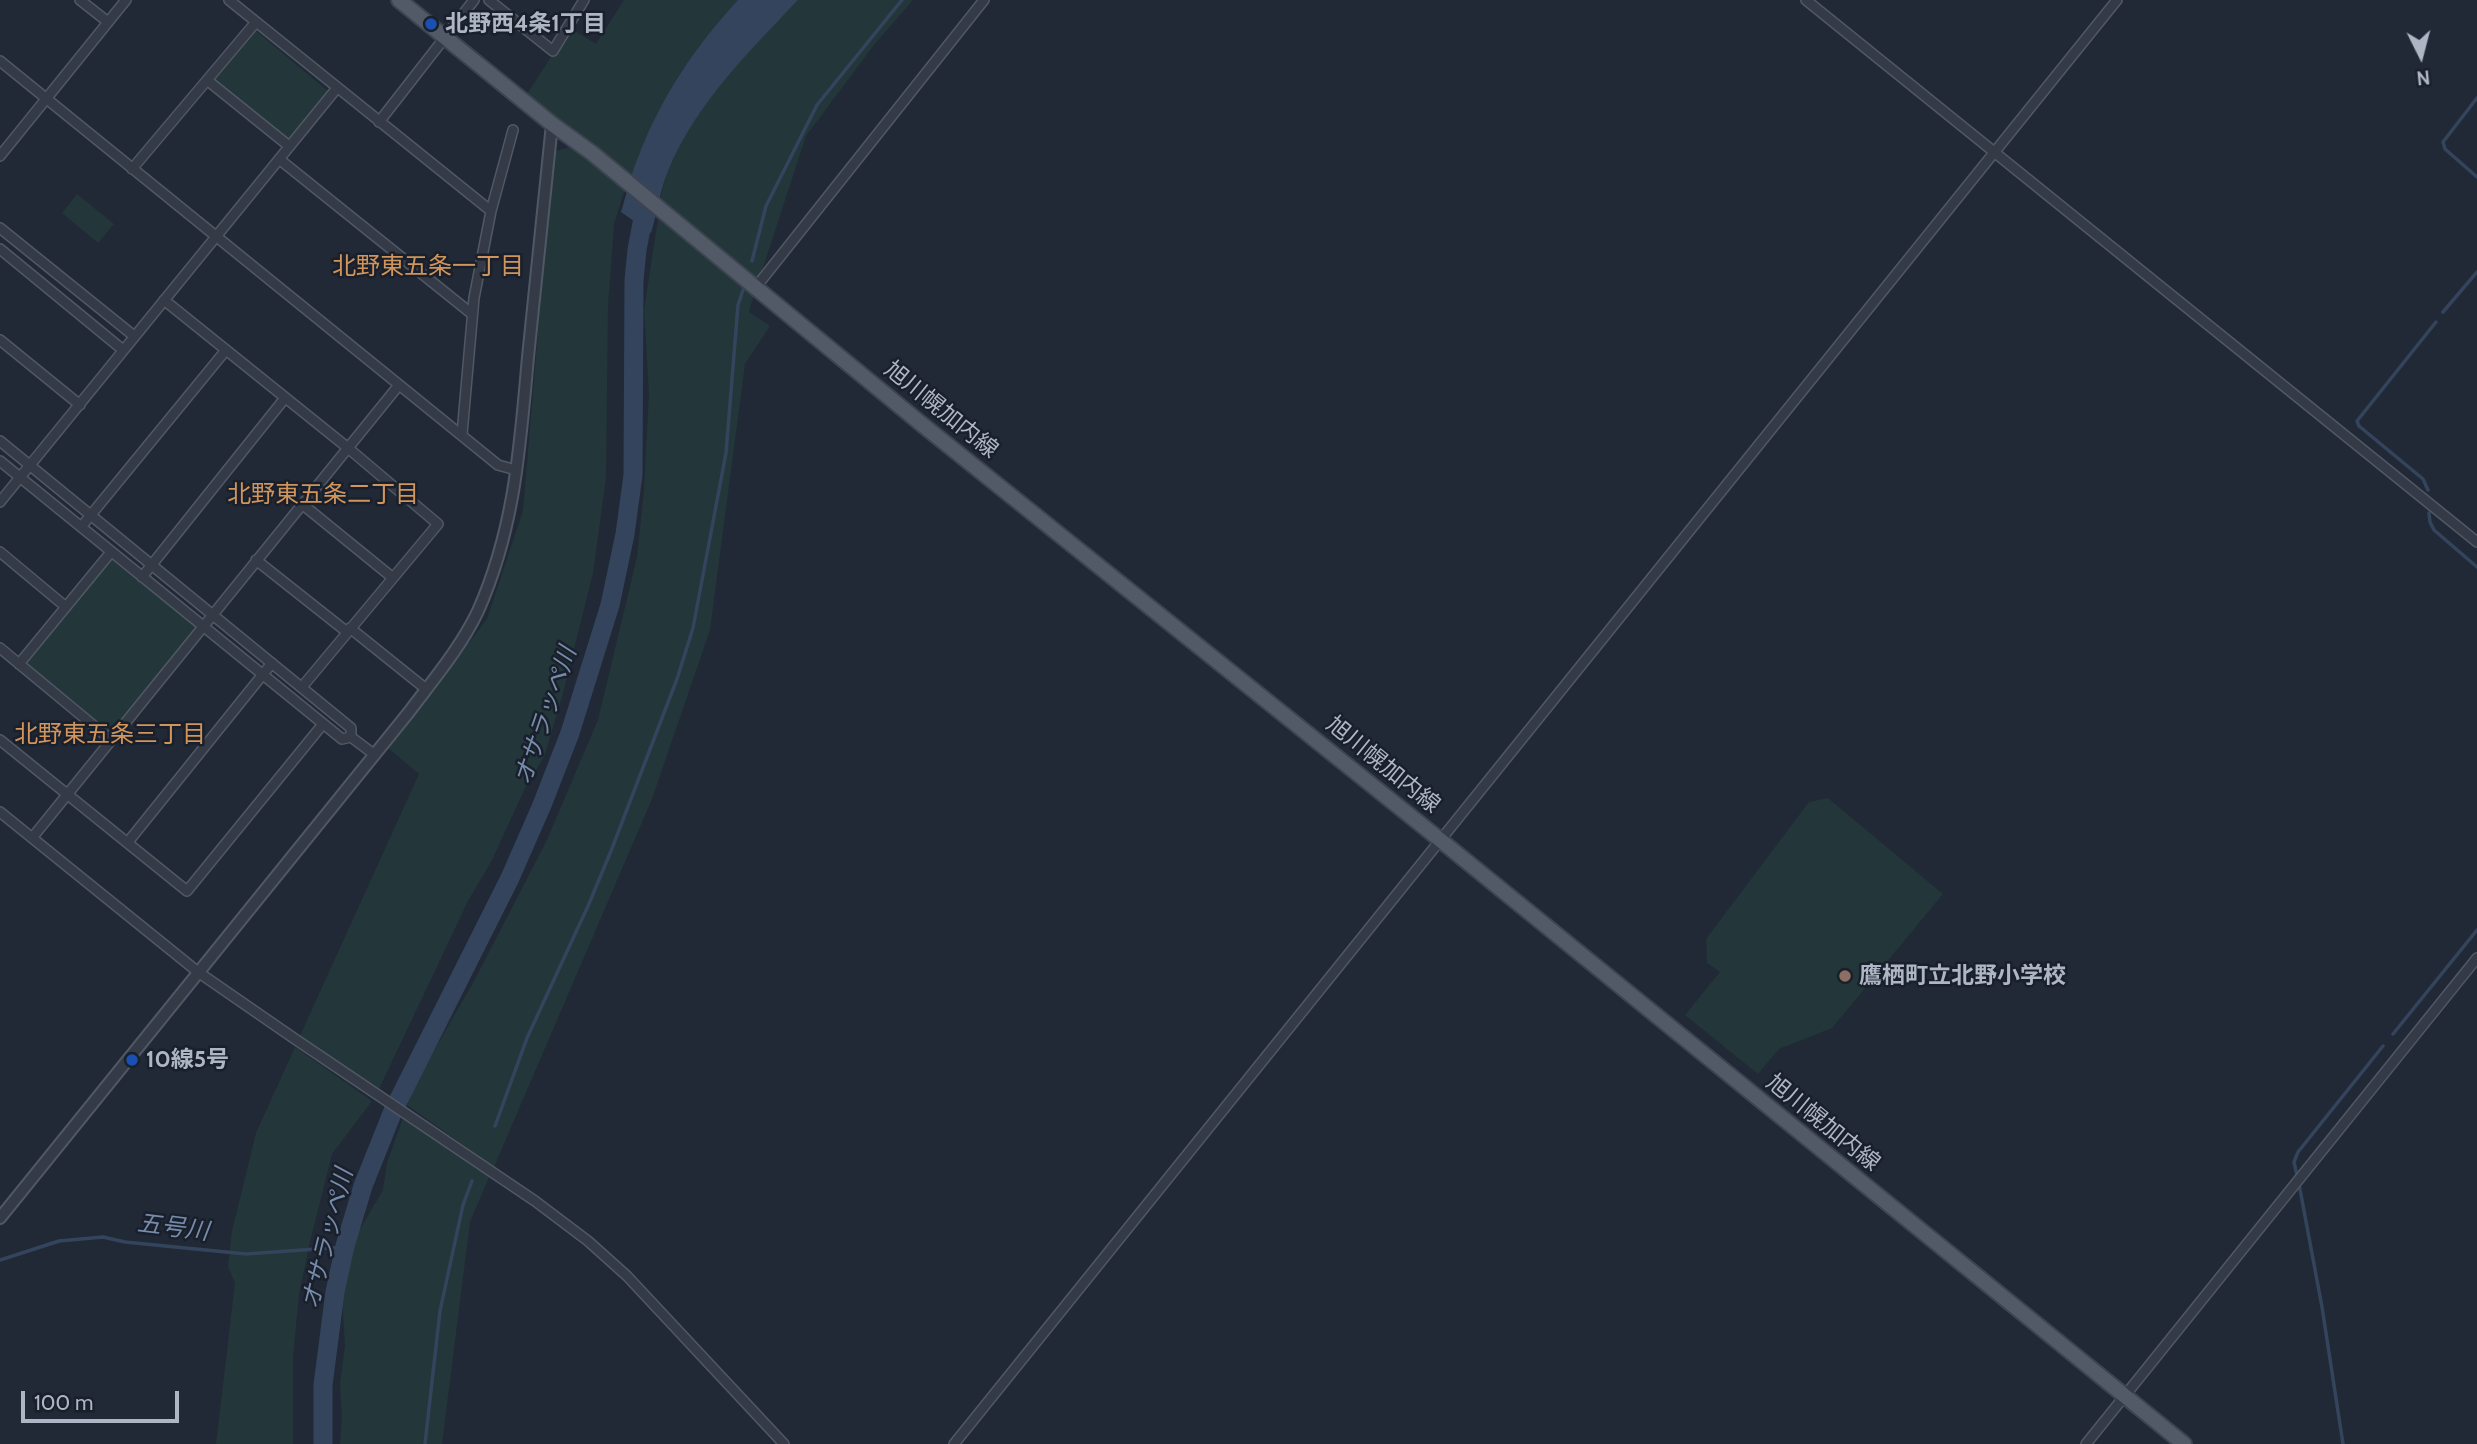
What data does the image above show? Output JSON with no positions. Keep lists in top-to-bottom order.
{
  "streets": {
    "main road": ["旭川幌加内線"]
  },
  "districts": ["北野東五条一丁目", "北野東五条二丁目", "北野東五条三丁目"],
  "water": ["オサラッペ川", "五号川"],
  "places": ["北野西4条1丁目", "鷹栖町立北野小学校", "10線5号"],
  "scale_bar": "100 m",
  "north": "bottom"
}
